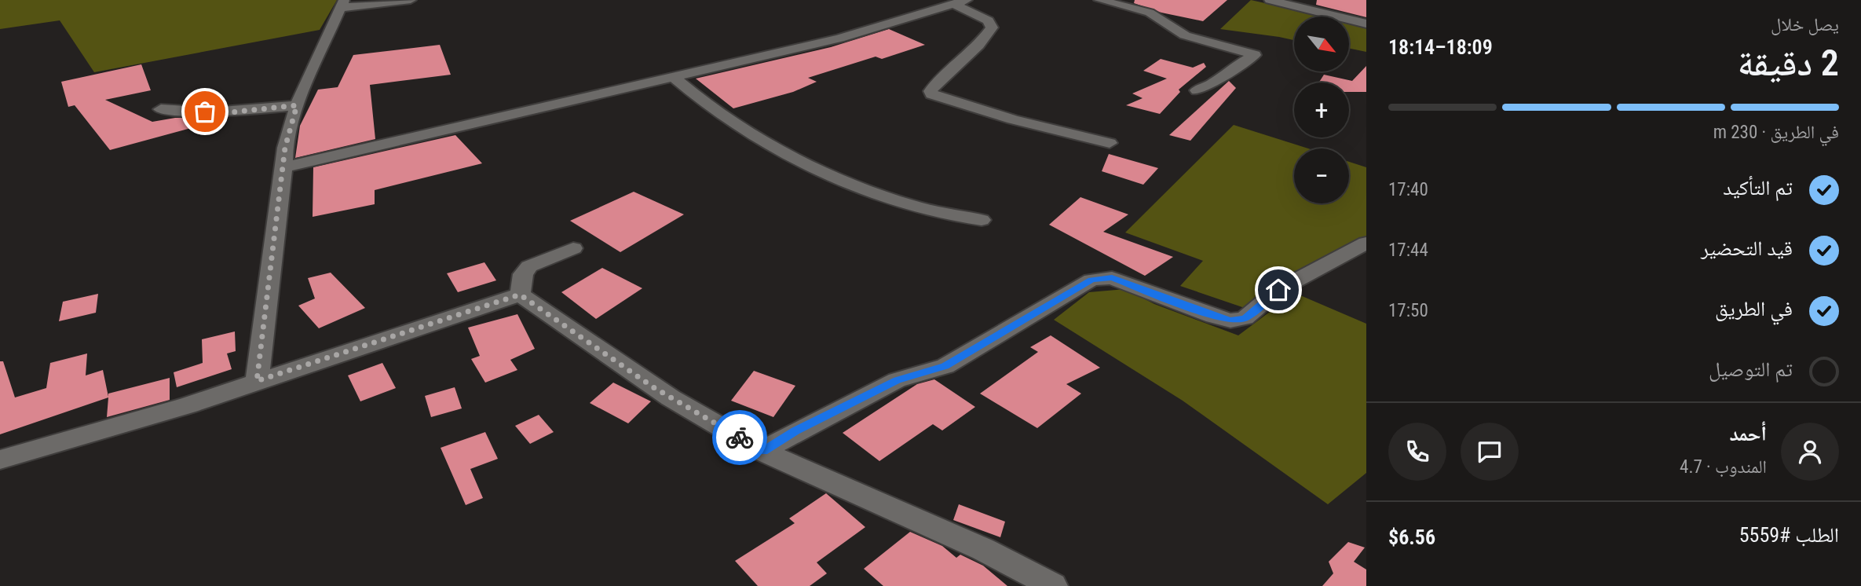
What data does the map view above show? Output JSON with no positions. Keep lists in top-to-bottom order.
{
  "north": "bottom right",
  "page": {
    "heading": ["2 دقيقة", "يصل خلال", "18:09–18:14"],
    "panel": [
      "أحمد",
      "المندوب · 4.7",
      "الطلب #5559",
      "$6.56"
    ],
    "map_buttons": ["+", "−"],
    "bar": "في الطريق · 230 m",
    "list": [
      ["تم التأكيد", "17:40"],
      ["قيد التحضير", "17:44"],
      ["في الطريق", "17:50"],
      "تم التوصيل"
    ]
  }
}
